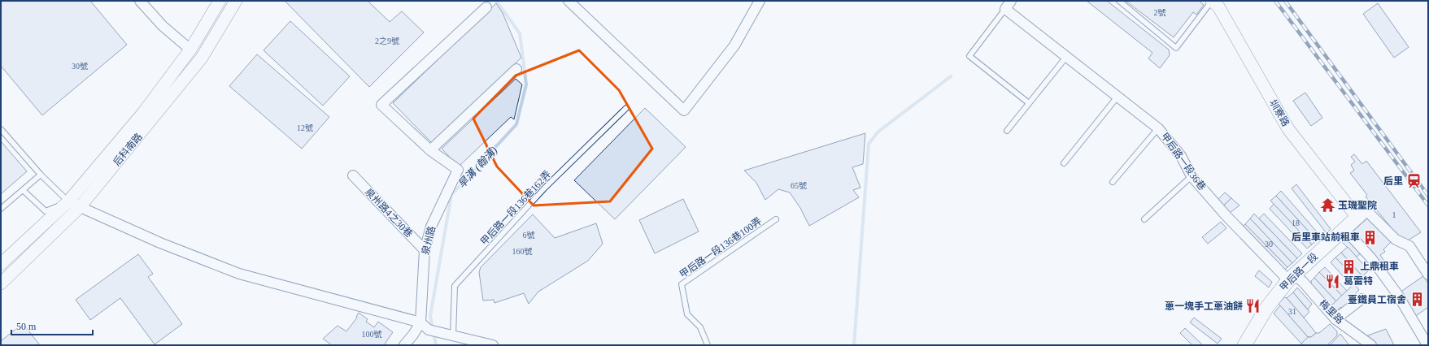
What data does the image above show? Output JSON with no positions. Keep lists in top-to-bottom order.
{
  "streets": {
    "main road": ["甲后路一段"],
    "street": [
      "圳寮路",
      "后科南路",
      "甲后路一段36巷",
      "泉州路4之30巷",
      "泉州路",
      "梅里路"
    ],
    "lane": ["甲后路一段136巷162弄", "甲后路一段136巷100弄"]
  },
  "crossings": [
    ["圳寮路", "甲后路一段"],
    ["甲后路一段36巷", "甲后路一段"],
    ["甲后路一段36巷", "梅里路"],
    ["泉州路4之30巷", "泉州路"],
    ["甲后路一段", "梅里路"]
  ],
  "water": ["旱溝 (翰溝)"],
  "places": {
    "station": ["后里"],
    "temple": ["玉璣聖院"],
    "building": ["后里車站前租車", "上鼎租車", "臺鐵員工宿舍"],
    "restaurant": ["葛雷特", "蔥一塊手工蔥油餅"]
  },
  "house_numbers": [
    "2號",
    "2之9號",
    "30號",
    "12號",
    "65號",
    "1",
    "18",
    "6號",
    "30",
    "160號",
    "31",
    "100號"
  ],
  "scale_bar": "50 m"
}
